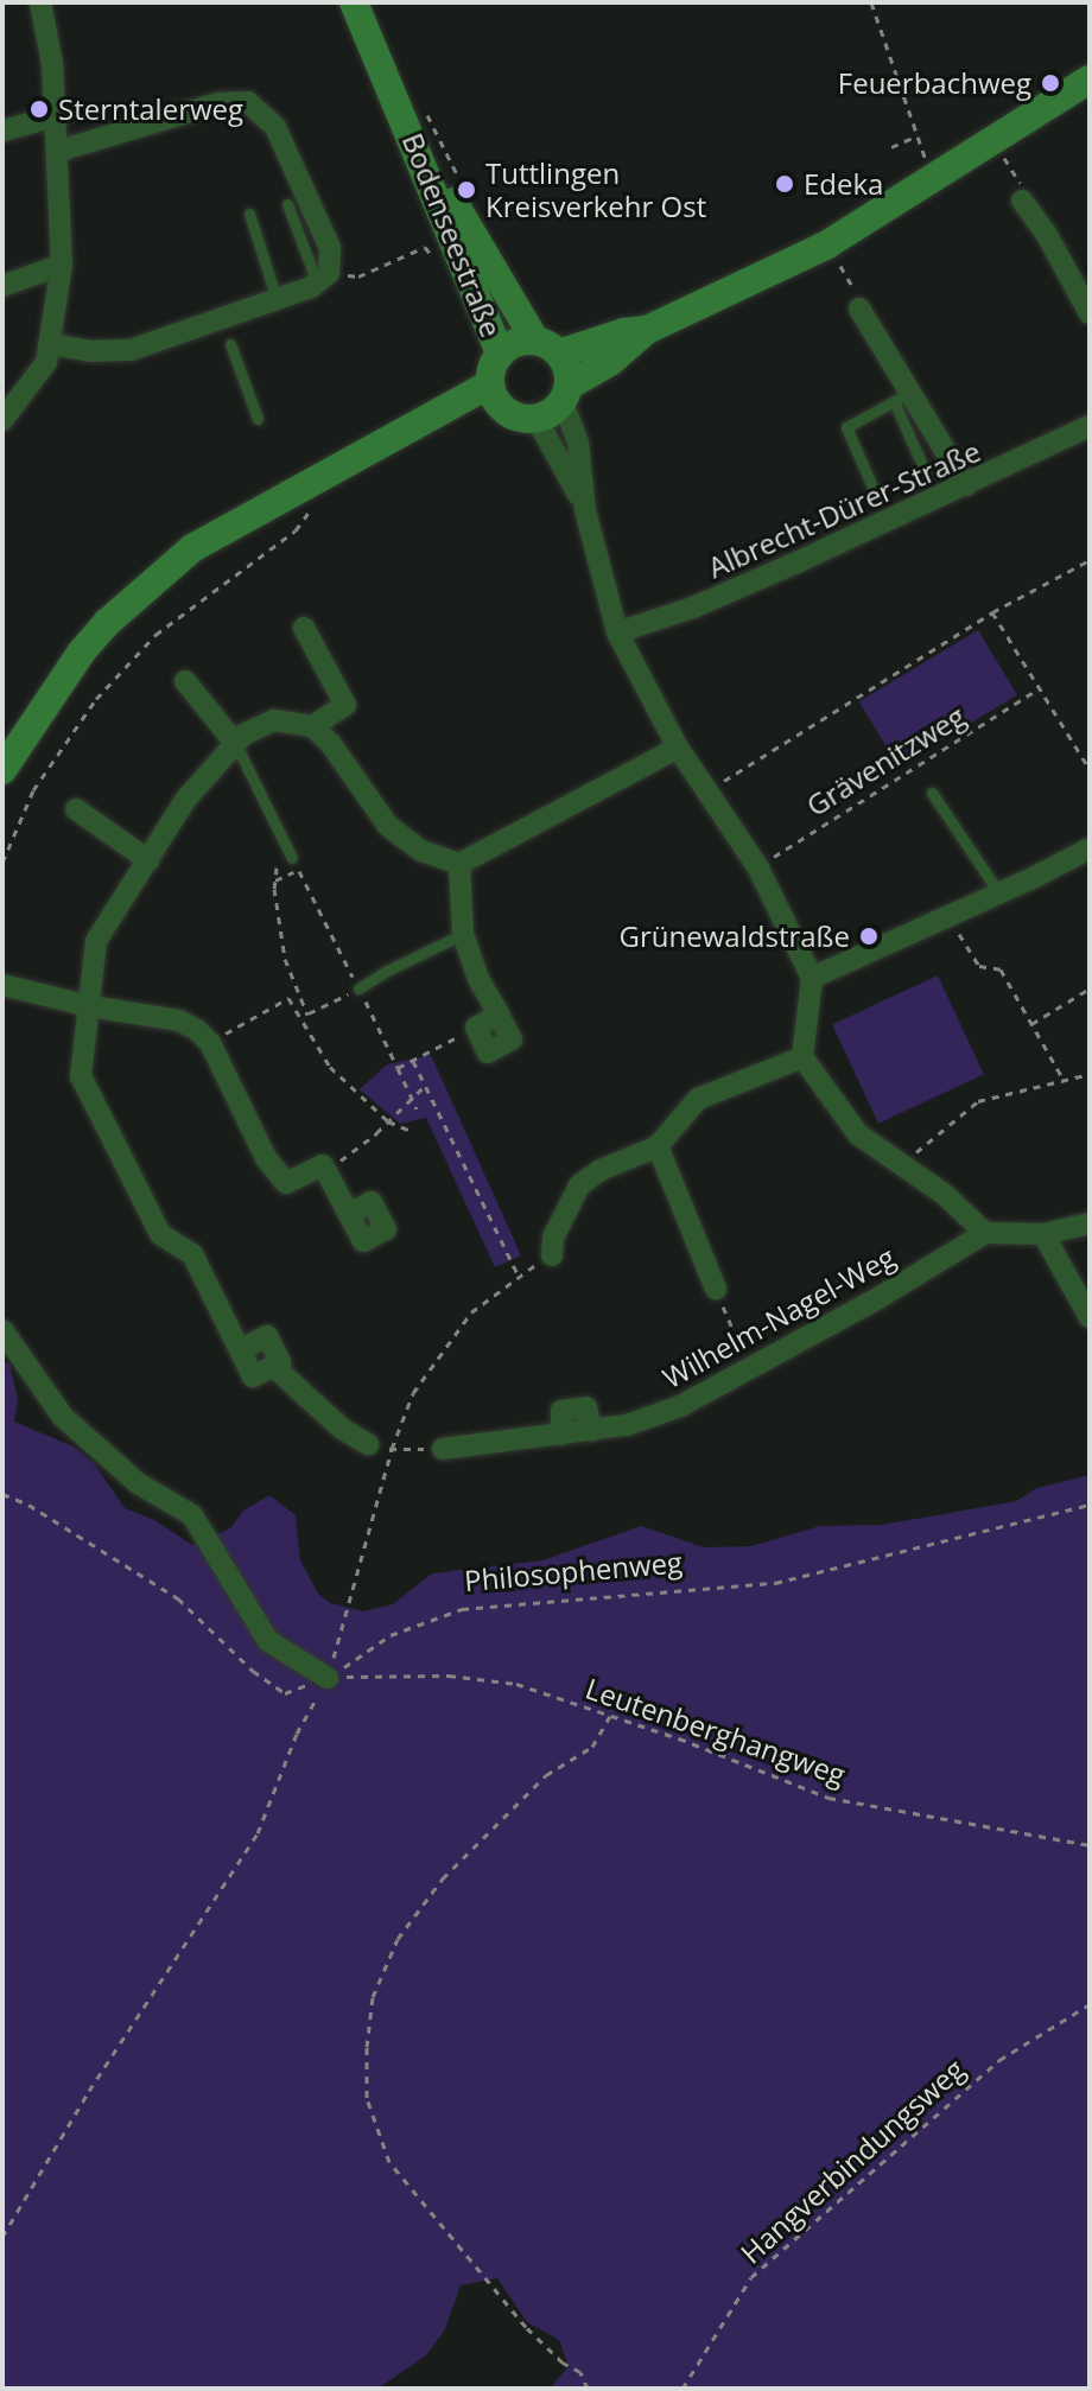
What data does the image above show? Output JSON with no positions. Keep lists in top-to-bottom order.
{
  "streets": {
    "street": ["Bodenseestraße", "Albrecht-Dürer-Straße", "Wilhelm-Nagel-Weg"],
    "path": [
      "Grävenitzweg",
      "Philosophenweg",
      "Leutenberghangweg",
      "Hangverbindungsweg"
    ]
  },
  "crossings": [
    ["Philosophenweg", "Leutenberghangweg"]
  ],
  "places": [
    "Feuerbachweg",
    "Sterntalerweg",
    "Edeka",
    "Tuttlingen Kreisverkehr Ost",
    "Grünewaldstraße"
  ]
}
